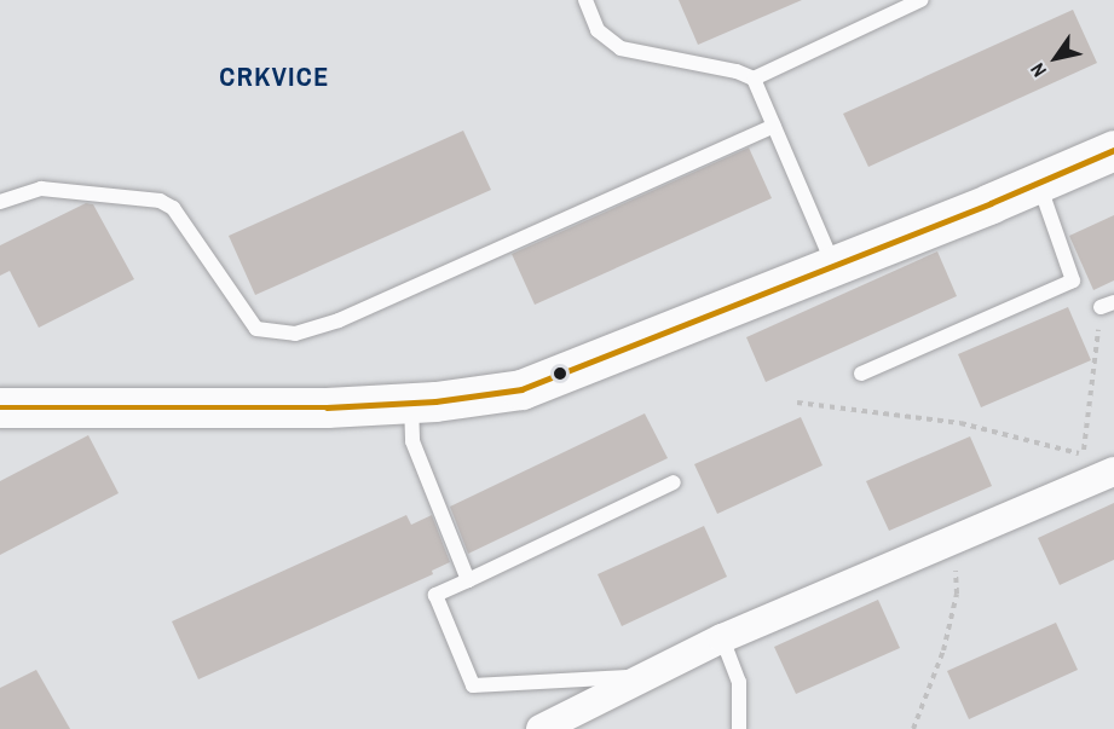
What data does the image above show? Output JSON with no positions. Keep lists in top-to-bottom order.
{
  "districts": ["CRKVICE"],
  "north": "bottom left"
}
